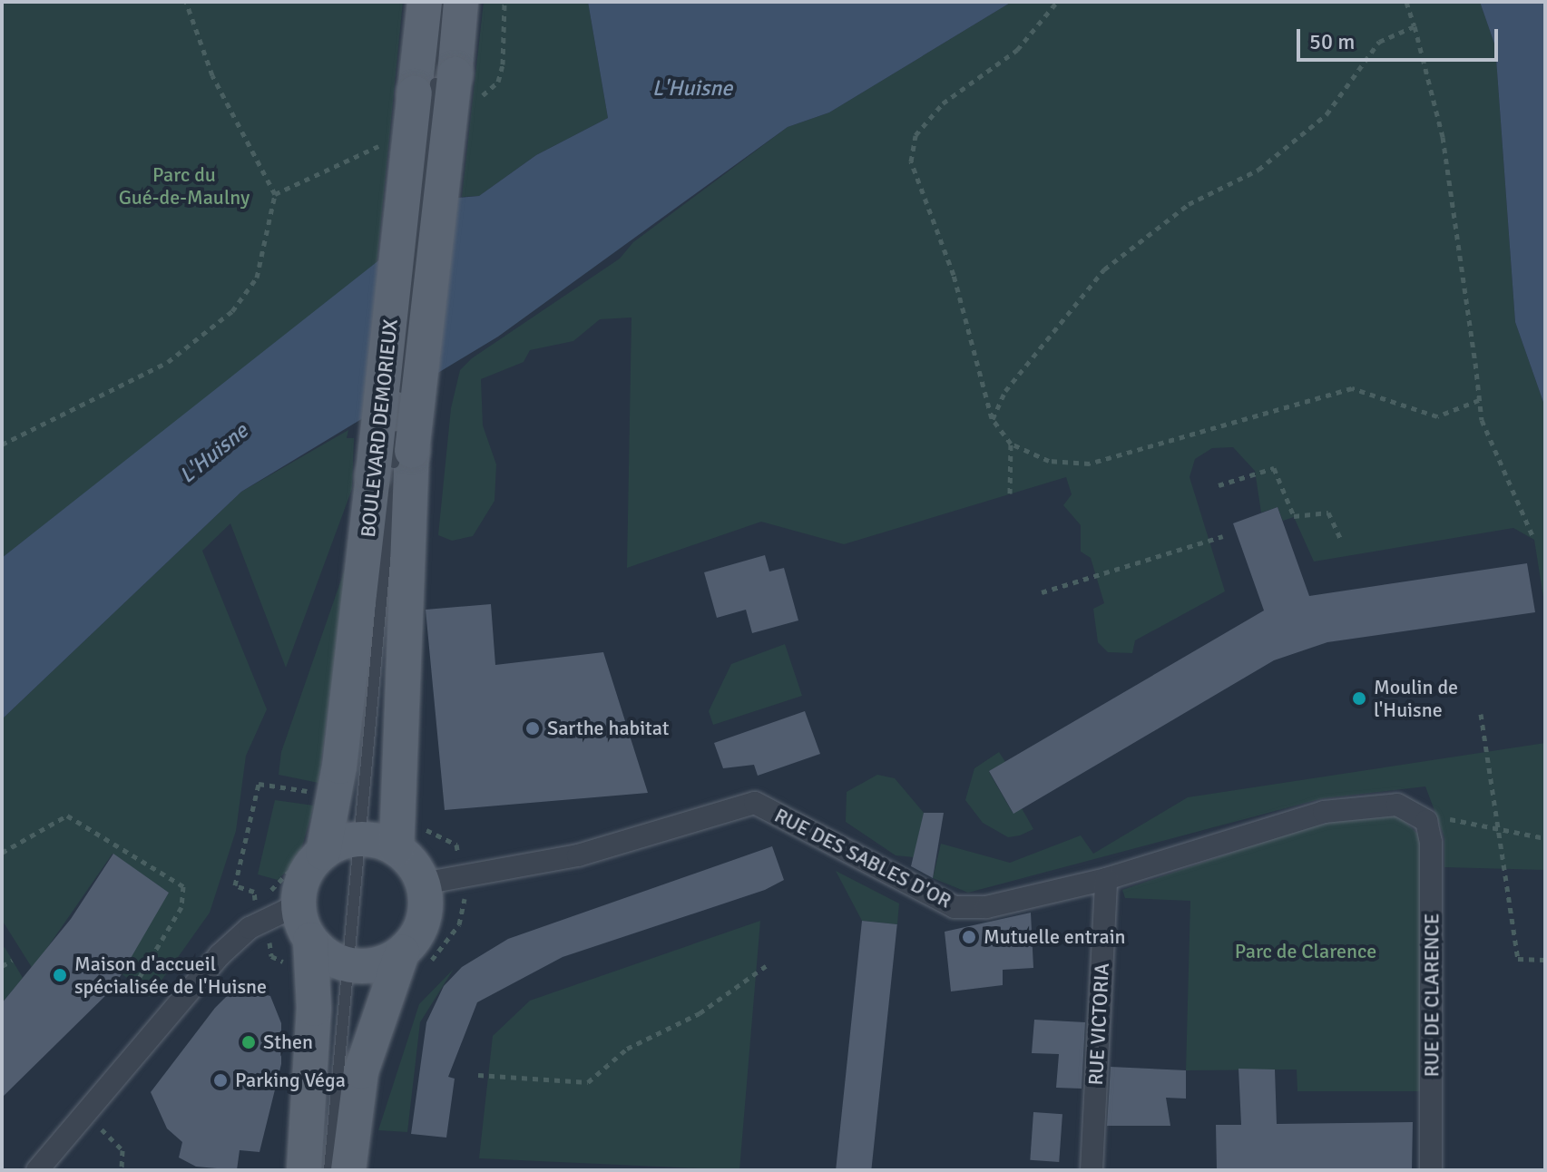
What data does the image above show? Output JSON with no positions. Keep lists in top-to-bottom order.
{
  "streets": {
    "main road": ["BOULEVARD DEMORIEUX"],
    "street": ["RUE DES SABLES D'OR", "RUE DE CLARENCE", "RUE VICTORIA"]
  },
  "crossings": [
    ["RUE DES SABLES D'OR", "RUE DE CLARENCE"],
    ["RUE DES SABLES D'OR", "RUE VICTORIA"]
  ],
  "water": ["L'Huisne"],
  "parks": ["Parc du Gué-de-Maulny", "Parc de Clarence"],
  "places": [
    "Moulin de l'Huisne",
    "Sarthe habitat",
    "Mutuelle entrain",
    "Maison d'accueil spécialisée de l'Huisne",
    "Sthen",
    "Parking Véga"
  ],
  "scale_bar": "50 m"
}
